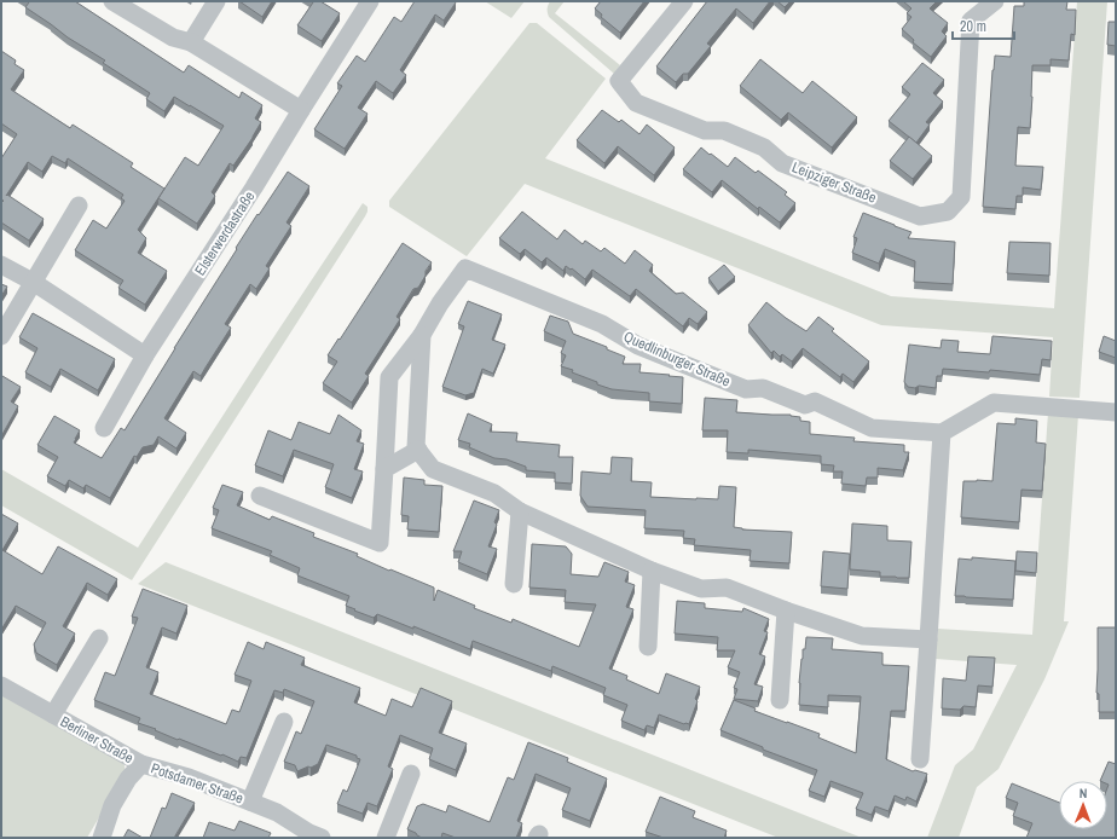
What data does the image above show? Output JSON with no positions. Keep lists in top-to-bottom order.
{
  "streets": {
    "street": [
      "Leipziger Straße",
      "Elsterwerdastraße",
      "Quedlinburger Straße",
      "Berliner Straße",
      "Potsdamer Straße"
    ]
  },
  "crossings": [
    ["Berliner Straße", "Potsdamer Straße"]
  ],
  "scale_bar": "20 m",
  "north": "top"
}
